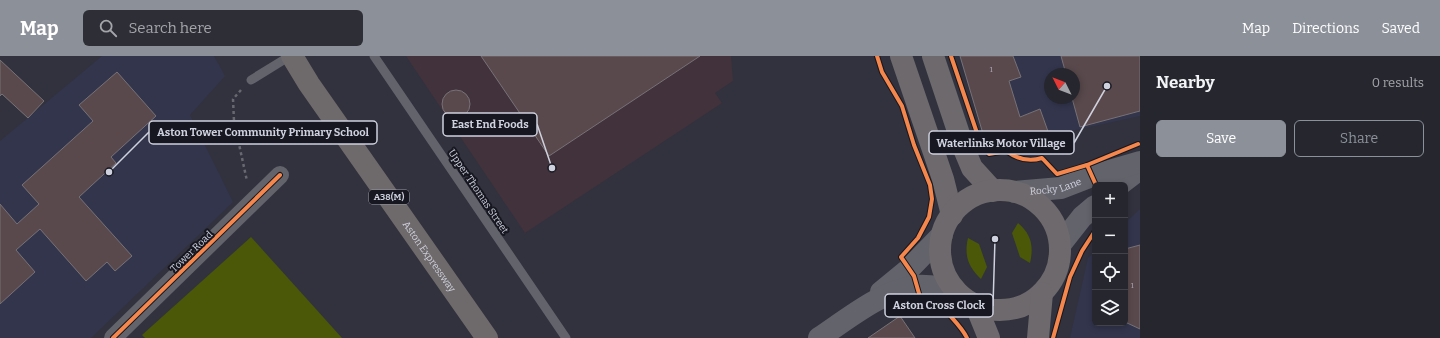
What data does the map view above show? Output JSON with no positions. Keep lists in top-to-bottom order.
{
  "streets": {
    "highway": ["A38(M)", "Aston Expressway"],
    "main road": ["Rocky Lane"],
    "street": ["Tower Road"],
    "lane": ["Upper Thomas Street"]
  },
  "places": [
    "Waterlinks Motor Village",
    "East End Foods",
    "Aston Tower Community Primary School",
    "Aston Cross Clock"
  ],
  "house_numbers": ["1", "1"],
  "north": "top left",
  "page": {
    "header": "Map",
    "search": "Search here",
    "nav": ["Map", "Directions", "Saved"],
    "heading": ["Nearby", "0 results"],
    "buttons": ["Save", "Share"],
    "map_buttons": ["+", "−"]
  }
}
